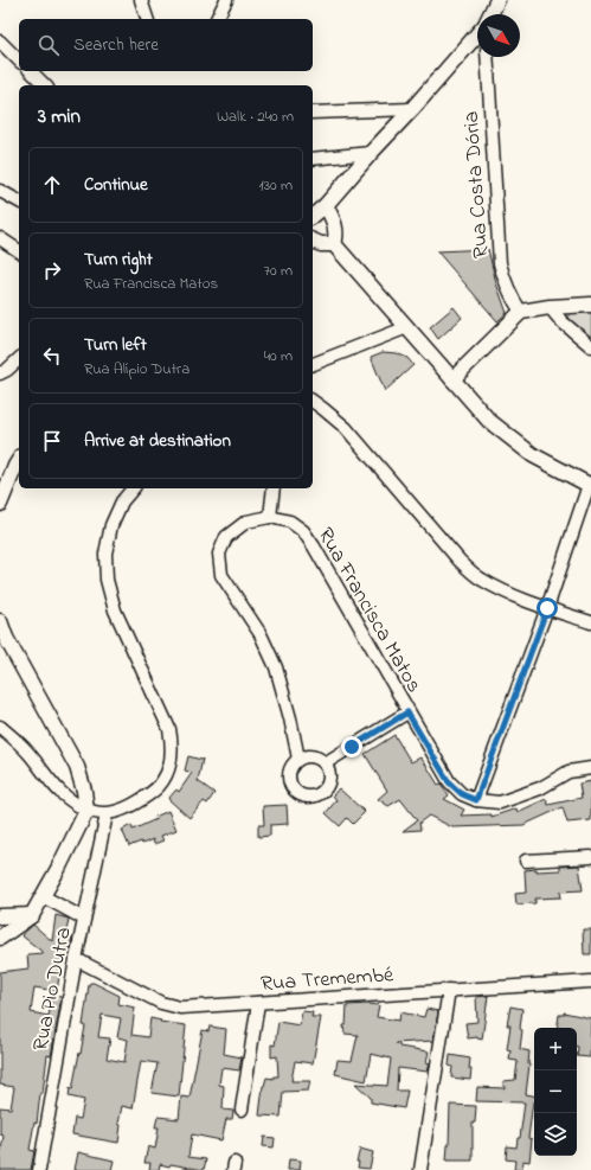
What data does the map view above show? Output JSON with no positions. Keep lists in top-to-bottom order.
{
  "streets": {
    "street": [
      "Rua Costa Dória",
      "Rua Francisca Matos",
      "Rua Tremembé",
      "Rua Pio Dutra"
    ]
  },
  "crossings": [
    ["Rua Tremembé", "Rua Pio Dutra"]
  ],
  "north": "bottom right",
  "page": {
    "search": "Search here",
    "heading": ["3 min", "Walk · 240 m"],
    "list": [
      ["Continue", "130 m"],
      ["Turn right", "Rua Francisca Matos", "70 m"],
      ["Turn left", "Rua Alípio Dutra", "40 m"],
      "Arrive at destination"
    ],
    "map_buttons": ["+", "−"]
  }
}
